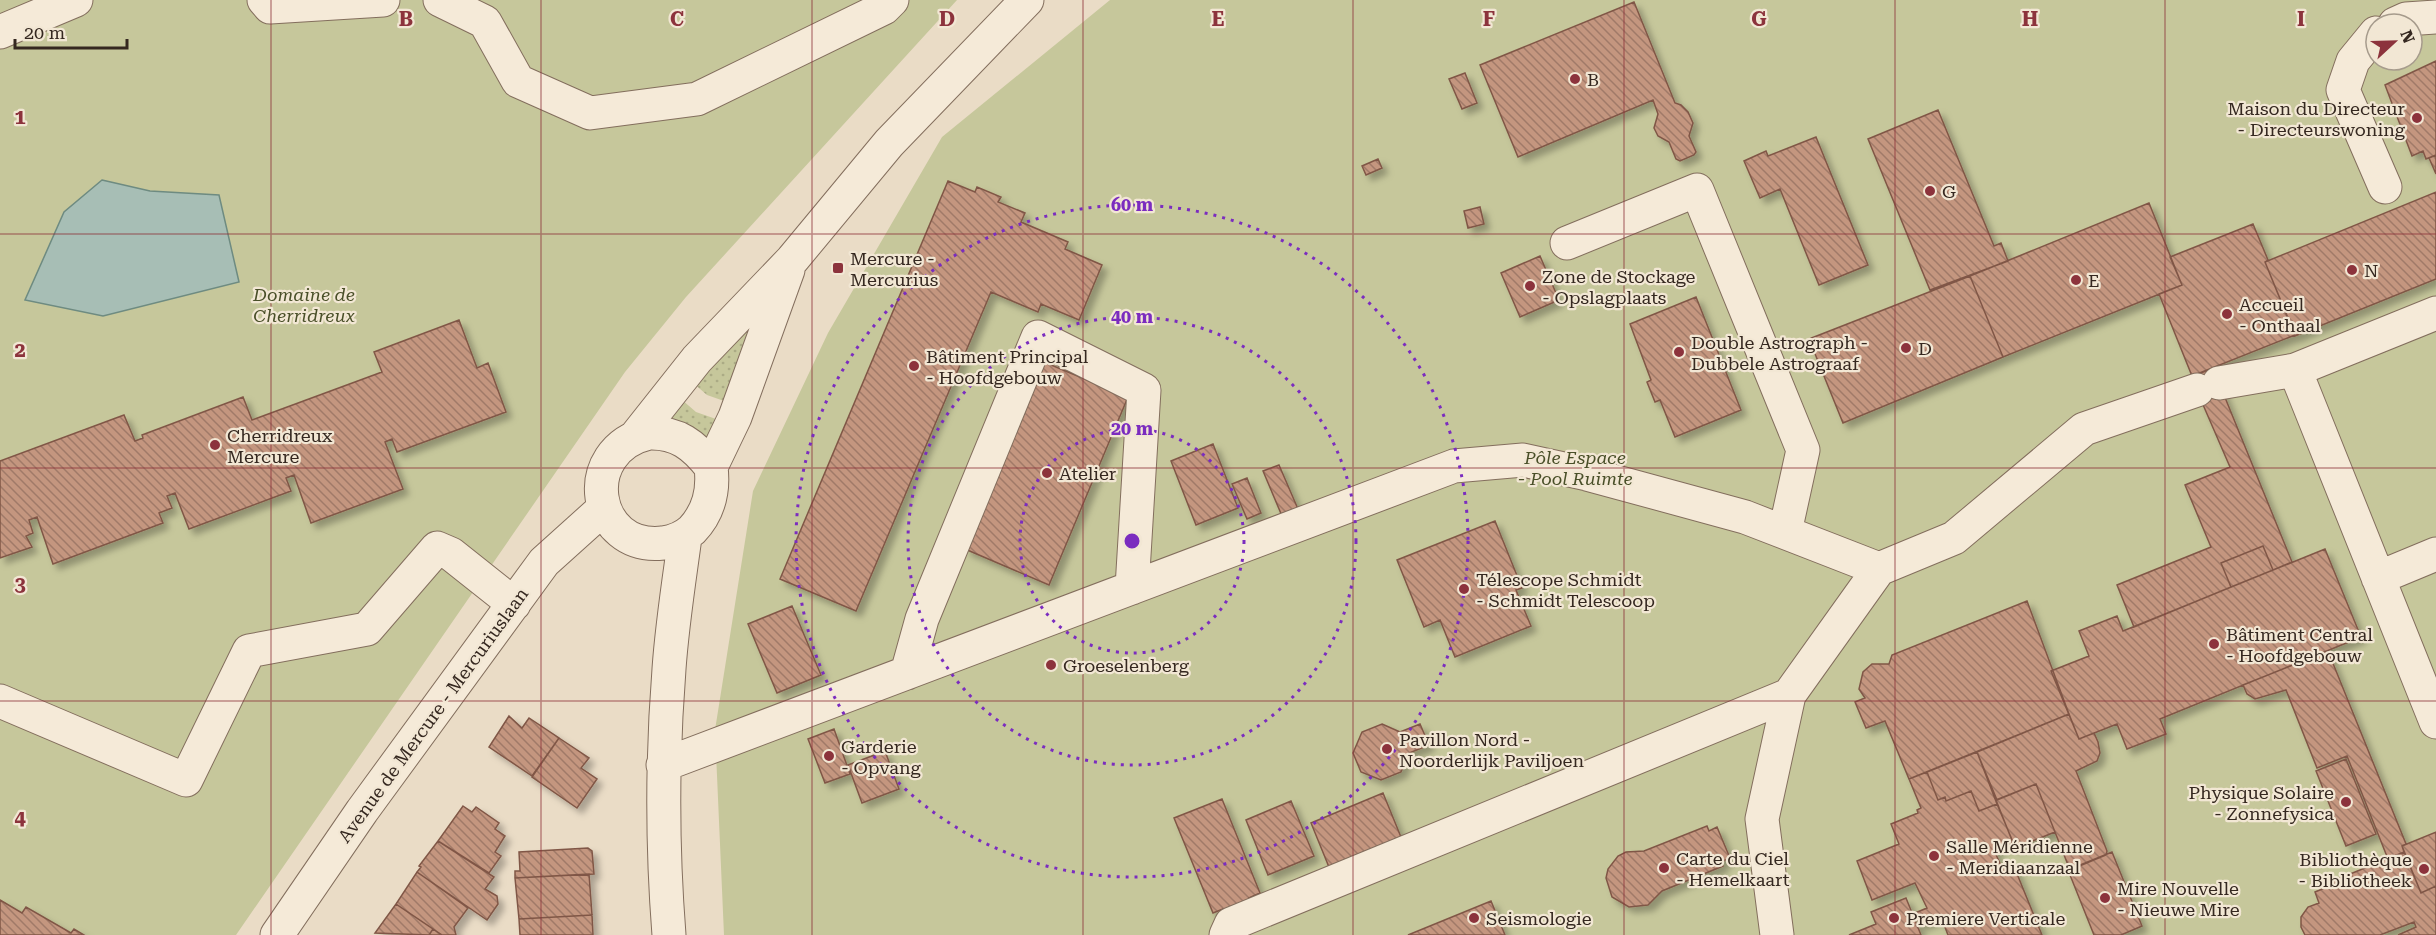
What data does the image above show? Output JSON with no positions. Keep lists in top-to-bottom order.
{
  "streets": {
    "street": ["Avenue de Mercure - Mercuriuslaan"]
  },
  "parks": ["Domaine de Cherridreux", "Pôle Espace - Pool Ruimte"],
  "places": {
    "other": [
      "B",
      "Maison du Directeur - Directeurswoning",
      "G",
      "N",
      "E",
      "Zone de Stockage - Opslagplaats",
      "Accueil - Onthaal",
      "D",
      "Double Astrograph - Dubbele Astrograaf",
      "Bâtiment Principal - Hoofdgebouw",
      "Cherridreux Mercure",
      "Atelier",
      "Télescope Schmidt - Schmidt Telescoop",
      "Bâtiment Central - Hoofdgebouw",
      "Groeselenberg",
      "Pavillon Nord - Noorderlijk Paviljoen",
      "Garderie - Opvang",
      "Physique Solaire - Zonnefysica",
      "Salle Méridienne - Meridiaanzaal",
      "Carte du Ciel - Hemelkaart",
      "Bibliothèque - Bibliotheek",
      "Mire Nouvelle - Nieuwe Mire",
      "Seismologie",
      "Premiere Verticale"
    ],
    "transit": ["Mercure - Mercurius"]
  },
  "scale_bar": "20 m",
  "north": "right",
  "grid": {
    "columns": [
      "B",
      "C",
      "D",
      "E",
      "F",
      "G",
      "H",
      "I"
    ],
    "rows": [
      "1",
      "2",
      "3",
      "4"
    ]
  },
  "rings": ["60 m", "40 m", "20 m"]
}
